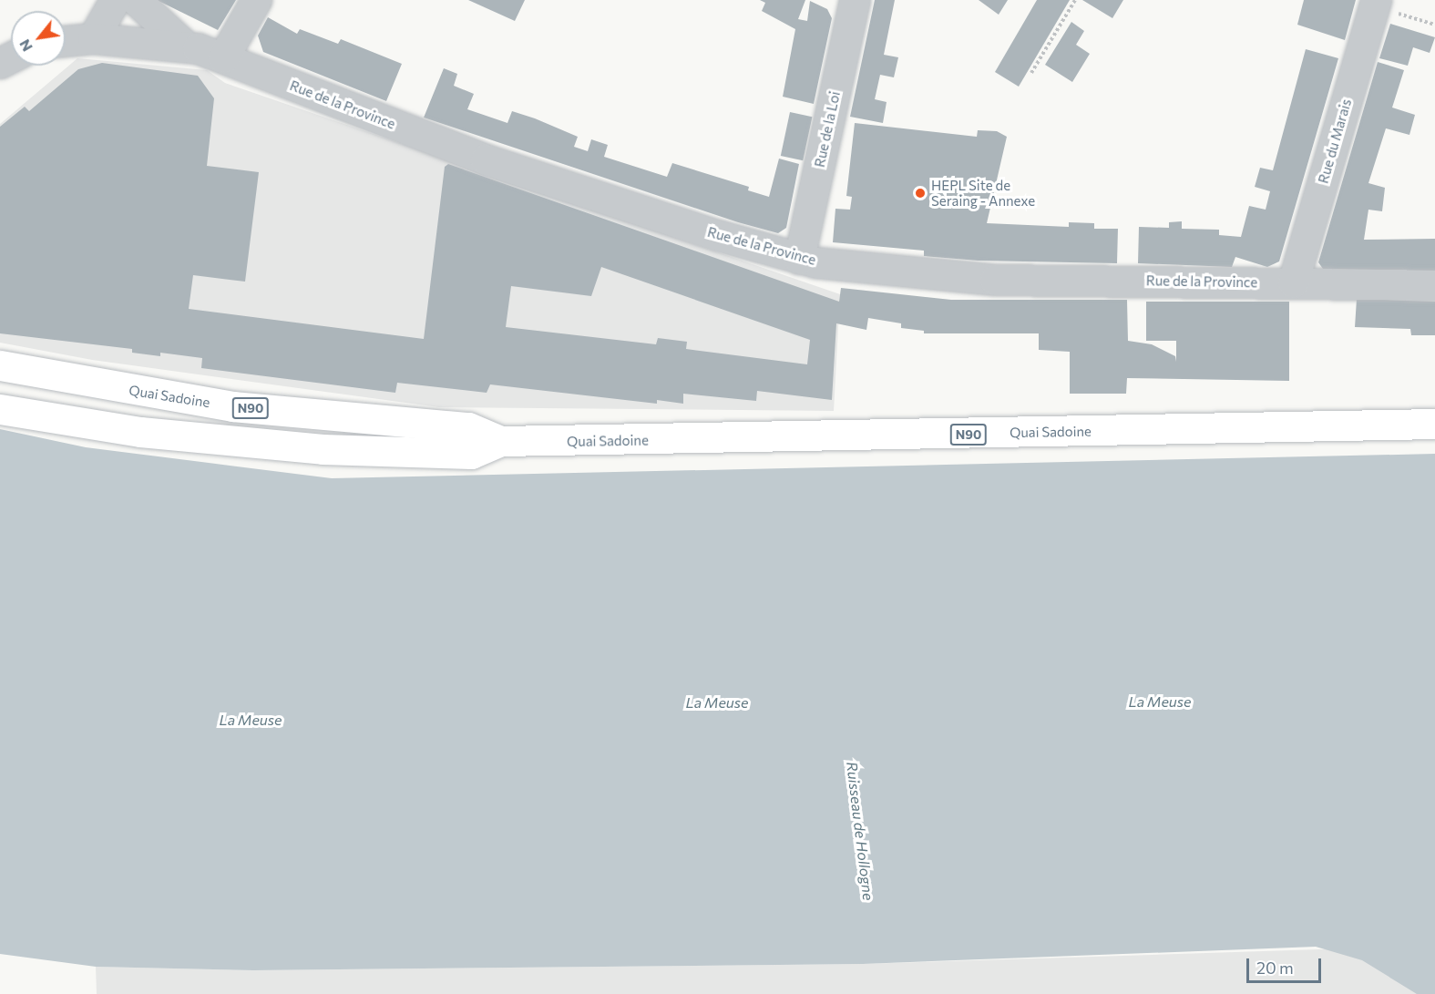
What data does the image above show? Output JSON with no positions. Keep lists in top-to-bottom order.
{
  "streets": {
    "main road": ["Quai Sadoine", "N90"],
    "street": ["Rue de la Province", "Rue de la Loi", "Rue du Marais"]
  },
  "crossings": [
    ["Rue de la Province", "Rue de la Loi"],
    ["Rue de la Province", "Rue du Marais"]
  ],
  "water": ["La Meuse", "Ruisseau de Hollogne"],
  "places": ["HEPL Site de Seraing - Annexe"],
  "scale_bar": "20 m",
  "north": "bottom left"
}
